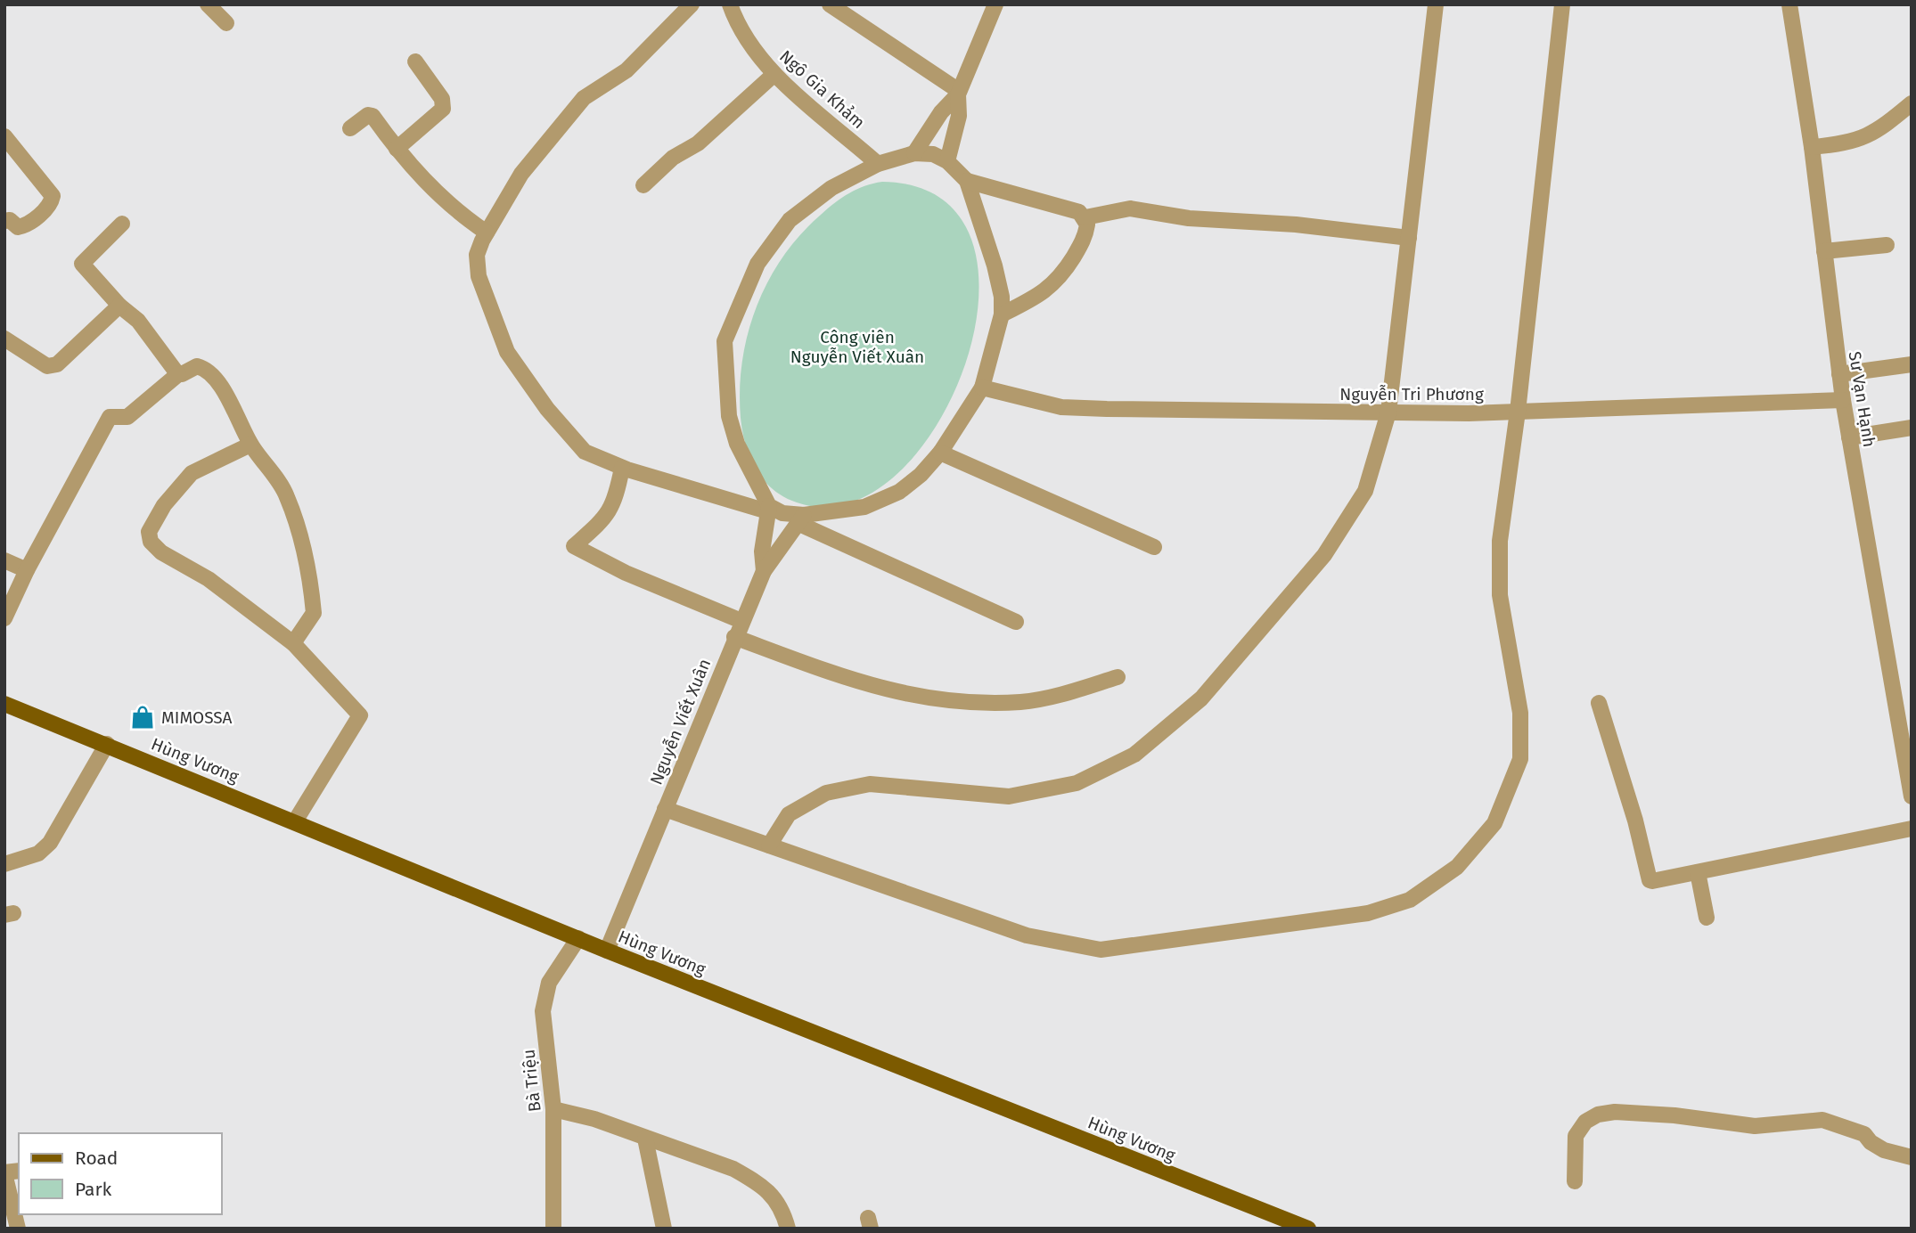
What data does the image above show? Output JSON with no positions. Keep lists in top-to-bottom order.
{
  "streets": {
    "main road": ["Hùng Vương"],
    "street": [
      "Ngô Gia Khảm",
      "Nguyễn Tri Phương",
      "Sư Vạn Hạnh",
      "Nguyễn Viết Xuân",
      "Bà Triệu"
    ]
  },
  "crossings": [
    ["Nguyễn Tri Phương", "Sư Vạn Hạnh"],
    ["Nguyễn Viết Xuân", "Hùng Vương"],
    ["Hùng Vương", "Bà Triệu"]
  ],
  "parks": ["Công viên Nguyễn Viết Xuân"],
  "places": {
    "shop": ["MIMOSSA"]
  },
  "legend": ["Road", "Park"]
}
